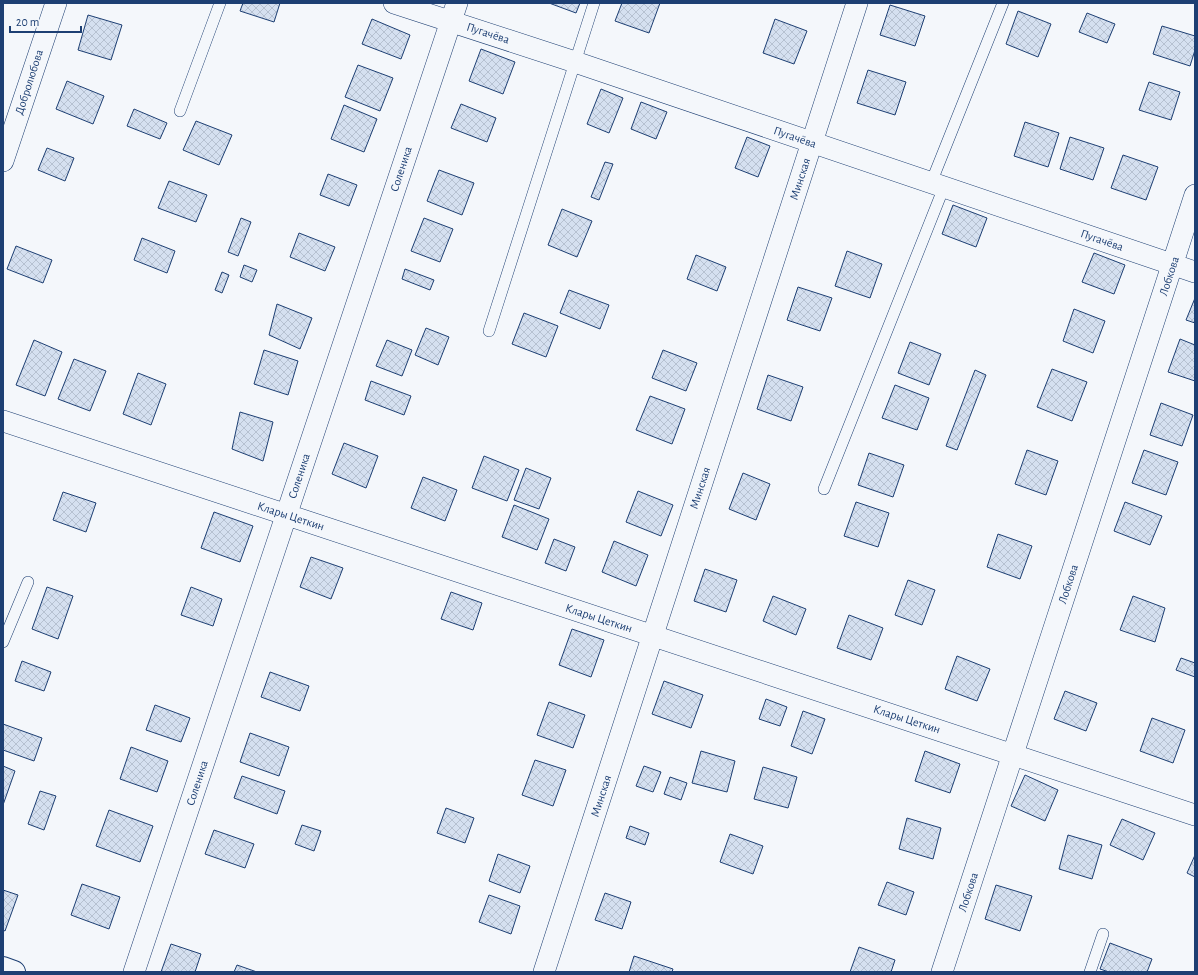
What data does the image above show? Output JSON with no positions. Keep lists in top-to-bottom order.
{
  "streets": {
    "street": [
      "Пугачёва",
      "Добролюбова",
      "Соленика",
      "Минская",
      "Лобкова",
      "Клары Цеткин"
    ]
  },
  "crossings": [
    ["Пугачёва", "Соленика"],
    ["Пугачёва", "Минская"],
    ["Пугачёва", "Лобкова"],
    ["Соленика", "Клары Цеткин"],
    ["Минская", "Клары Цеткин"],
    ["Лобкова", "Клары Цеткин"]
  ],
  "scale_bar": "20 m"
}
